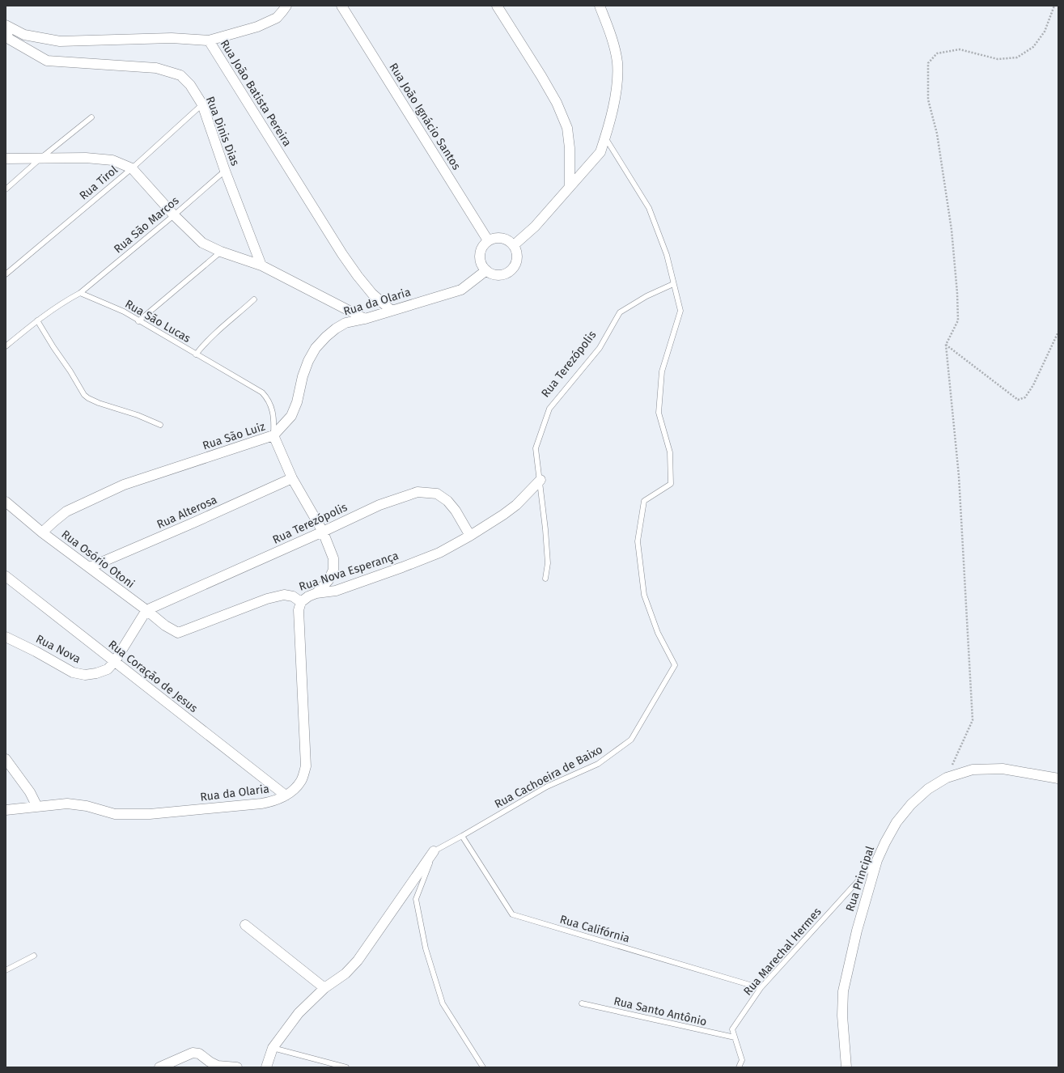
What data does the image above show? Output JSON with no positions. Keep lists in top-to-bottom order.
{
  "streets": {
    "street": [
      "Rua João Batista Pereira",
      "Rua João Ignácio Santos",
      "Rua Dinis Dias",
      "Rua da Olaria",
      "Rua Terezópolis",
      "Rua São Luiz",
      "Rua Alterosa",
      "Rua Osório Otoni",
      "Rua Nova Esperança",
      "Rua Nova",
      "Rua Coração de Jesus",
      "Rua Principal"
    ],
    "lane": [
      "Rua Tirol",
      "Rua São Marcos",
      "Rua São Lucas",
      "Rua Cachoeira de Baixo",
      "Rua Califórnia",
      "Rua Marechal Hermes",
      "Rua Santo Antônio"
    ]
  },
  "crossings": [
    ["Rua João Batista Pereira", "Rua da Olaria"],
    ["Rua João Ignácio Santos", "Rua da Olaria"],
    ["Rua Dinis Dias", "Rua Tirol"],
    ["Rua Dinis Dias", "Rua São Marcos"],
    ["Rua São Marcos", "Rua São Lucas"],
    ["Rua da Olaria", "Rua São Lucas"],
    ["Rua da Olaria", "Rua São Luiz"],
    ["Rua da Olaria", "Rua Nova Esperança"],
    ["Rua da Olaria", "Rua Coração de Jesus"],
    ["Rua São Lucas", "Rua São Luiz"],
    ["Rua Terezópolis", "Rua São Luiz"],
    ["Rua Terezópolis", "Rua Osório Otoni"],
    ["Rua Terezópolis", "Rua Nova Esperança"],
    ["Rua Terezópolis", "Rua Nova"],
    ["Rua Terezópolis", "Rua Cachoeira de Baixo"],
    ["Rua São Luiz", "Rua Alterosa"],
    ["Rua São Luiz", "Rua Osório Otoni"],
    ["Rua São Luiz", "Rua Nova Esperança"],
    ["Rua Alterosa", "Rua Osório Otoni"],
    ["Rua Osório Otoni", "Rua Nova Esperança"],
    ["Rua Osório Otoni", "Rua Nova"],
    ["Rua Nova", "Rua Coração de Jesus"],
    ["Rua Cachoeira de Baixo", "Rua Califórnia"],
    ["Rua Principal", "Rua Marechal Hermes"],
    ["Rua Califórnia", "Rua Marechal Hermes"],
    ["Rua Marechal Hermes", "Rua Santo Antônio"]
  ]
}
